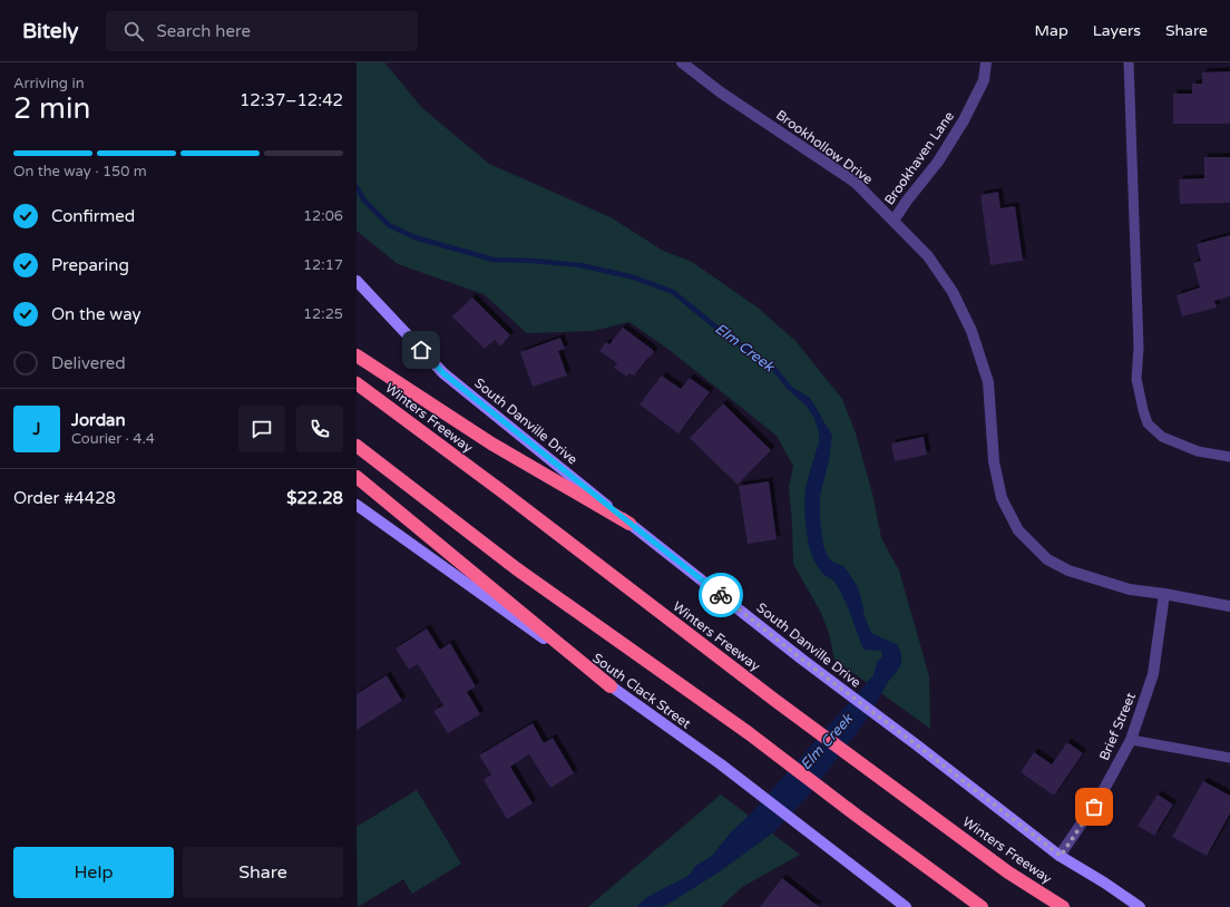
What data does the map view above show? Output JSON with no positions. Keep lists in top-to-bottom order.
{
  "streets": {
    "highway": ["Winters Freeway"],
    "main road": ["South Danville Drive", "South Clack Street"],
    "street": ["Brookhollow Drive", "Brookhaven Lane", "Brief Street"]
  },
  "crossings": [
    ["Brookhollow Drive", "Brookhaven Lane"],
    ["Brookhollow Drive", "Brief Street"],
    ["South Danville Drive", "Brief Street"]
  ],
  "water": ["Elm Creek"],
  "page": {
    "header": "Bitely",
    "search": "Search here",
    "nav": ["Map", "Layers", "Share"],
    "heading": ["2 min", "Arriving in", "12:37–12:42"],
    "panel": [
      "Jordan",
      "Courier · 4.4",
      "Order #4428",
      "$22.28"
    ],
    "bar": "On the way · 150 m",
    "list": [
      ["Confirmed", "12:06"],
      ["Preparing", "12:17"],
      ["On the way", "12:25"],
      "Delivered"
    ],
    "round": "J",
    "buttons": ["Help", "Share"]
  }
}
